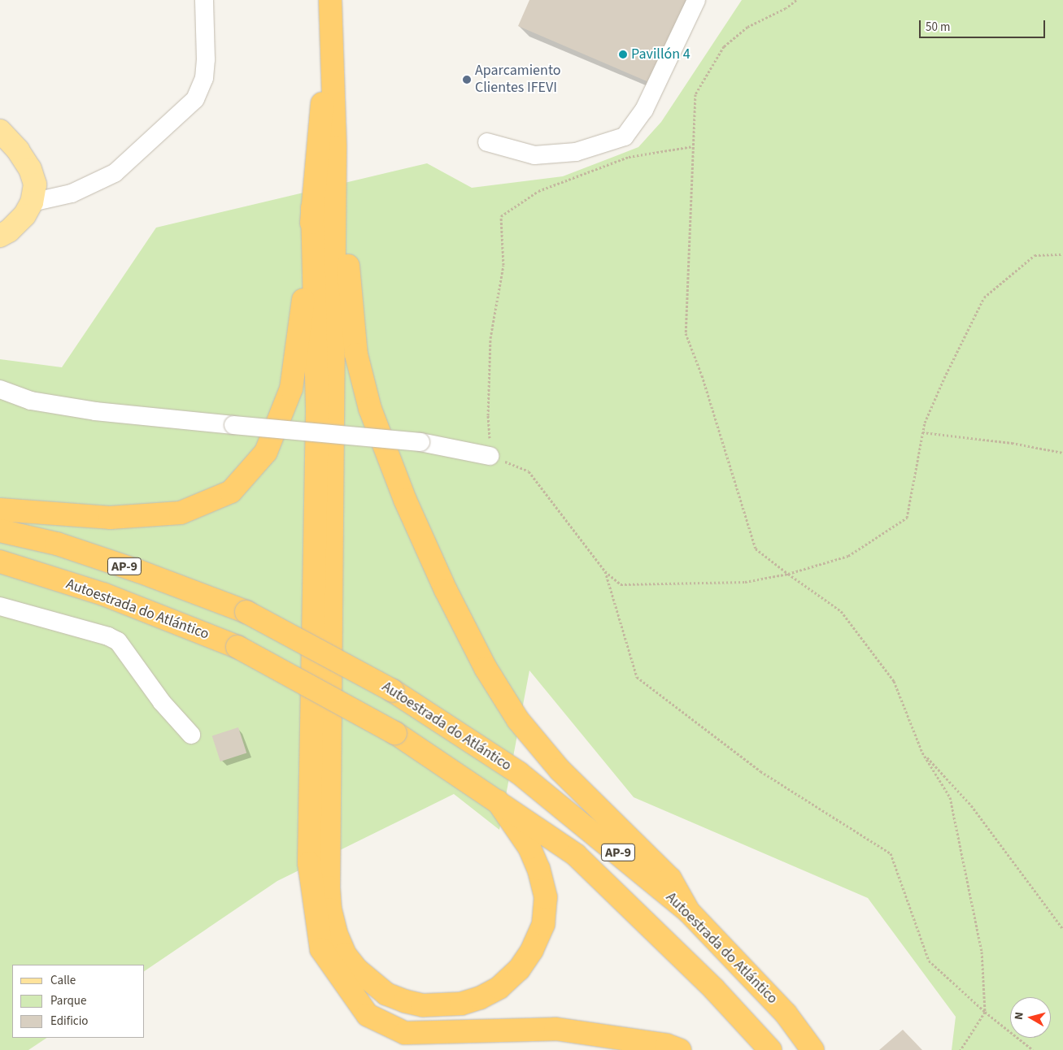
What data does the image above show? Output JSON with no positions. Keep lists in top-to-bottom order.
{
  "streets": {
    "highway": ["AP-9", "Autoestrada do Atlántico"]
  },
  "places": ["Pavillón 4", "Aparcamiento Clientes IFEVI"],
  "legend": ["Calle", "Parque", "Edificio"],
  "scale_bar": "50 m",
  "north": "left"
}
